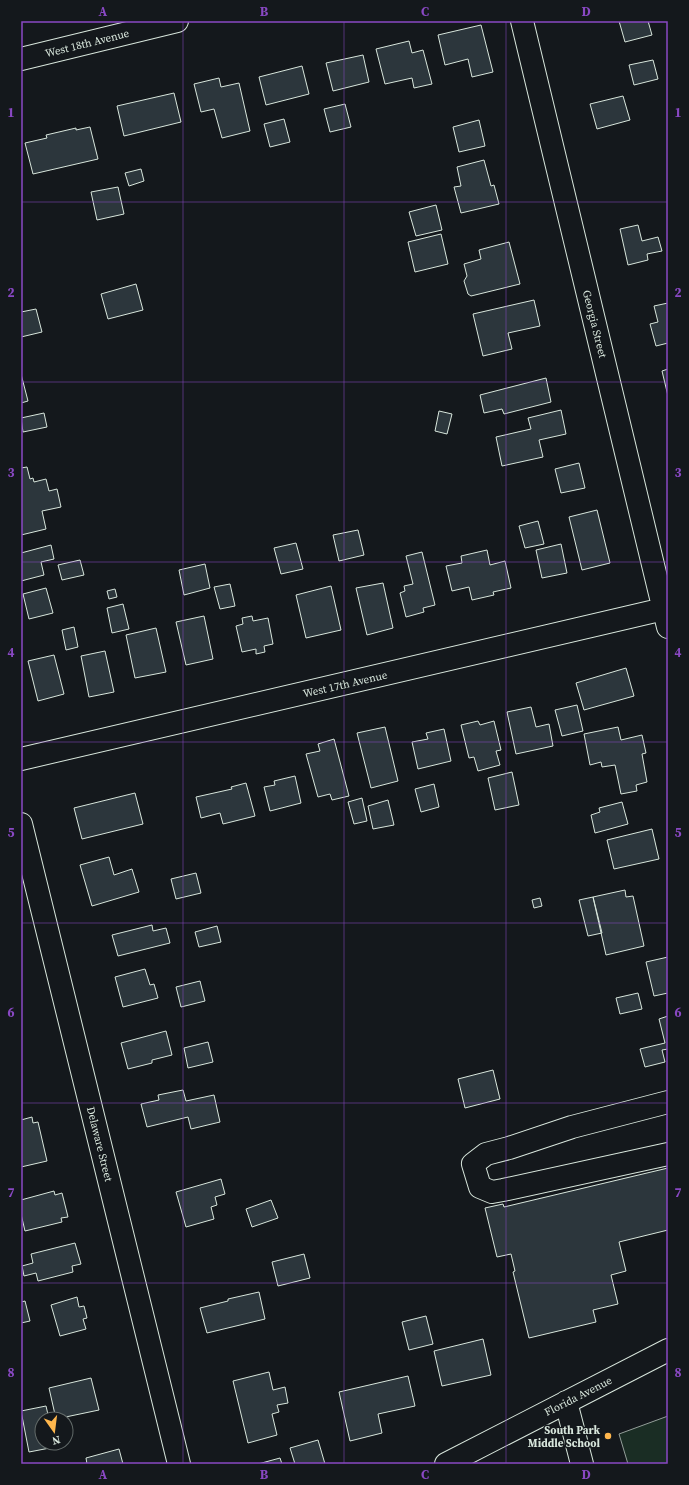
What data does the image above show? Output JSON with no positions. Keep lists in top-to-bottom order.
{
  "streets": {
    "street": [
      "West 18th Avenue",
      "Georgia Street",
      "West 17th Avenue",
      "Delaware Street",
      "Florida Avenue"
    ]
  },
  "crossings": [
    ["Georgia Street", "West 17th Avenue"]
  ],
  "places": ["South Park Middle School"],
  "north": "bottom",
  "grid": {
    "columns": [
      "A",
      "B",
      "C",
      "D"
    ],
    "rows": [
      "1",
      "2",
      "3",
      "4",
      "5",
      "6",
      "7",
      "8"
    ]
  }
}
